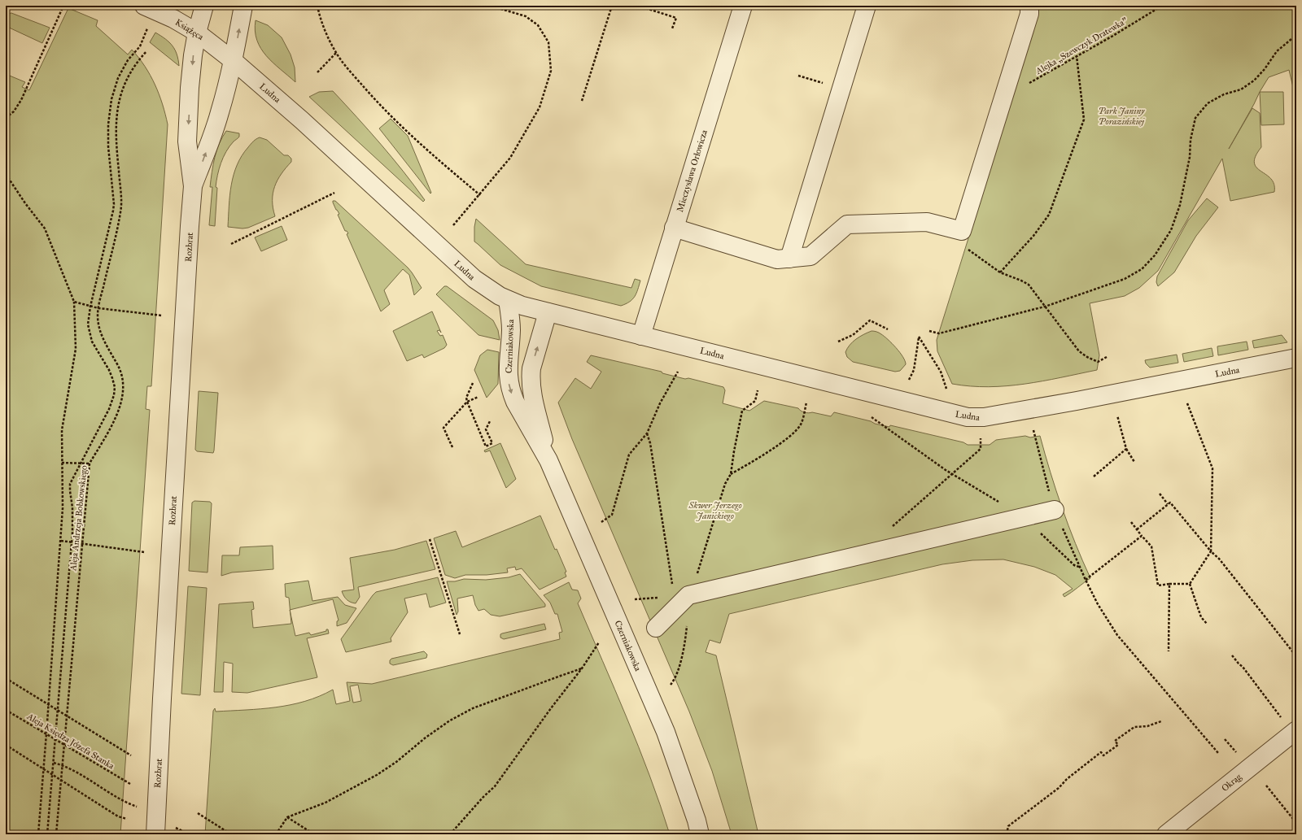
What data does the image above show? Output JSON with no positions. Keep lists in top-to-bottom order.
{
  "streets": {
    "street": [
      "Książęca",
      "Ludna",
      "Mieczysława Orłowicza",
      "Rozbrat",
      "Czerniakowska",
      "Okrąg"
    ],
    "path": ["Alejka „Szewczyk Dratewka”", "Aleja Andrzeja Bobkowskiego", "Aleja Księdza Józefa Stanka"]
  },
  "crossings": [
    ["Książęca", "Ludna"],
    ["Książęca", "Rozbrat"],
    ["Ludna", "Mieczysława Orłowicza"],
    ["Ludna", "Rozbrat"],
    ["Ludna", "Czerniakowska"],
    ["Aleja Andrzeja Bobkowskiego", "Aleja Księdza Józefa Stanka"]
  ],
  "parks": ["Park Janiny Porazińskiej", "Skwer Jerzego Janickiego"]
}
